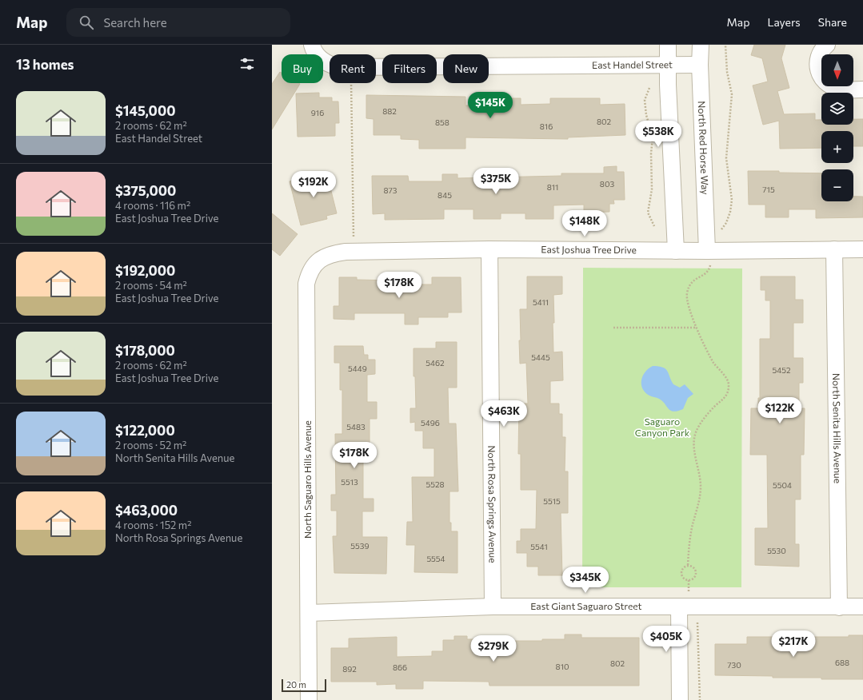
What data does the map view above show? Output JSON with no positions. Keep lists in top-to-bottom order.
{
  "streets": {
    "street": [
      "East Handel Street",
      "North Red Horse Way",
      "East Joshua Tree Drive",
      "North Senita Hills Avenue",
      "North Saguaro Hills Avenue",
      "North Rosa Springs Avenue",
      "East Giant Saguaro Street"
    ]
  },
  "crossings": [
    ["East Handel Street", "North Red Horse Way"],
    ["North Red Horse Way", "East Joshua Tree Drive"],
    ["East Joshua Tree Drive", "North Senita Hills Avenue"],
    ["East Joshua Tree Drive", "North Saguaro Hills Avenue"],
    ["East Joshua Tree Drive", "North Rosa Springs Avenue"],
    ["North Senita Hills Avenue", "East Giant Saguaro Street"],
    ["North Saguaro Hills Avenue", "East Giant Saguaro Street"],
    ["North Rosa Springs Avenue", "East Giant Saguaro Street"]
  ],
  "parks": ["Saguaro Canyon Park"],
  "house_numbers": [
    "882",
    "916",
    "802",
    "858",
    "816",
    "803",
    "811",
    "715",
    "873",
    "845",
    "5411",
    "5445",
    "5462",
    "5449",
    "5452",
    "5496",
    "5483",
    "5513",
    "5528",
    "5504",
    "5515",
    "5539",
    "5541",
    "5530",
    "5554",
    "688",
    "802",
    "730",
    "810",
    "866",
    "892"
  ],
  "scale_bar": "20 m",
  "north": "bottom",
  "page": {
    "header": "Map",
    "search": "Search here",
    "nav": ["Map", "Layers", "Share"],
    "heading": "13 homes",
    "map_buttons": ["+", "−"],
    "chip": [
      "Buy",
      "Rent",
      "Filters",
      "New"
    ],
    "list": [
      {
        "name": "$145,000",
        "note": "2 rooms · 62 m² · East Handel Street"
      },
      {
        "name": "$375,000",
        "note": "4 rooms · 116 m² · East Joshua Tree Drive"
      },
      {
        "name": "$192,000",
        "note": "2 rooms · 54 m² · East Joshua Tree Drive"
      },
      {
        "name": "$178,000",
        "note": "2 rooms · 62 m² · East Joshua Tree Drive"
      },
      {
        "name": "$122,000",
        "note": "2 rooms · 52 m² · North Senita Hills Avenue"
      },
      {
        "name": "$463,000",
        "note": "4 rooms · 152 m² · North Rosa Springs Avenue"
      }
    ],
    "price": [
      "$145K",
      "$538K",
      "$375K",
      "$192K",
      "$148K",
      "$178K",
      "$122K",
      "$463K",
      "$178K",
      "$345K",
      "$405K",
      "$217K",
      "$279K"
    ],
    "scale": "20 m"
  }
}
